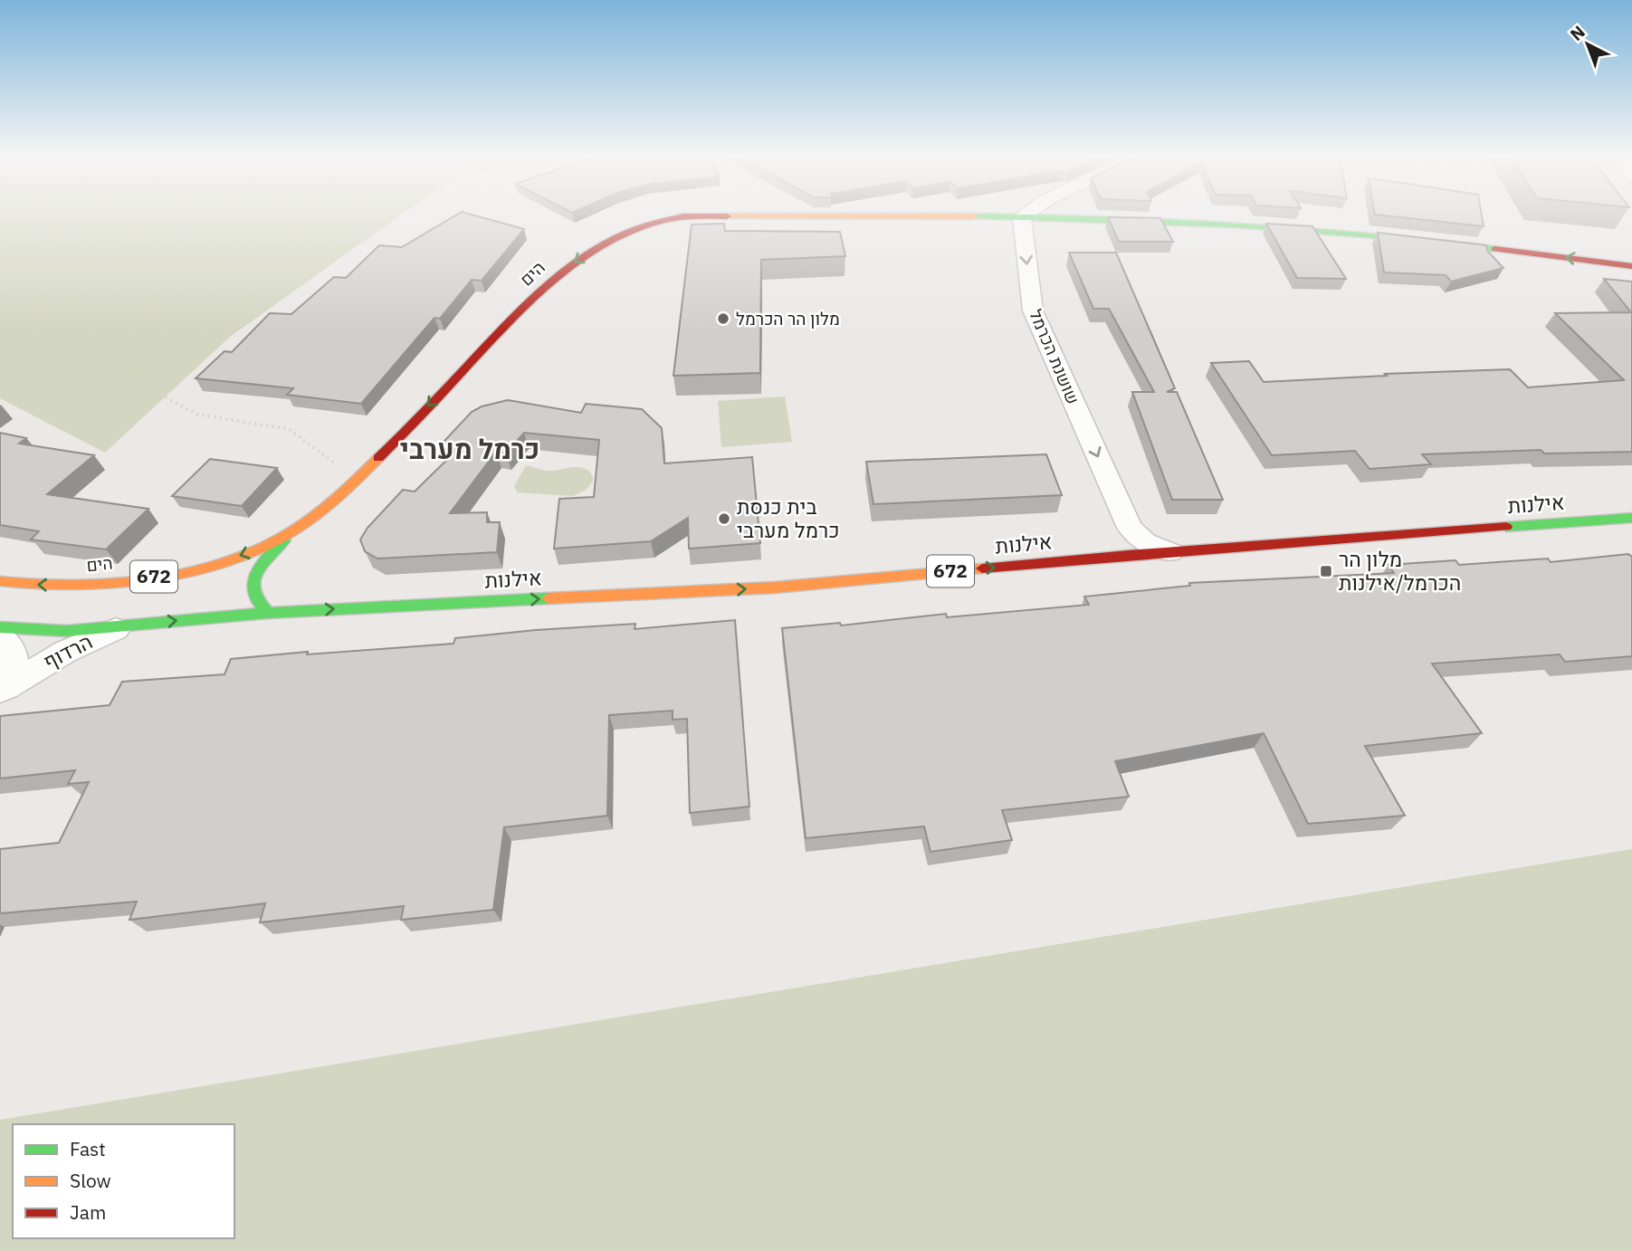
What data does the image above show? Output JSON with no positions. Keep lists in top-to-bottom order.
{
  "streets": {
    "main road": ["הים", "אילנות", "672"],
    "street": ["שושנת הכרמל", "הרדוף"]
  },
  "crossings": [
    ["הים", "שושנת הכרמל"],
    ["שושנת הכרמל", "אילנות"],
    ["אילנות", "672"],
    ["672", "הרדוף"]
  ],
  "one_way": ["הים", "שושנת הכרמל", "אילנות"],
  "districts": ["כרמל מערבי"],
  "places": {
    "other": ["מלון הר הכרמל", "בית כנסת כרמל מערבי"],
    "transit": ["מלון הר הכרמל/אילנות"]
  },
  "legend": ["Fast", "Slow", "Jam"],
  "north": "top left"
}
